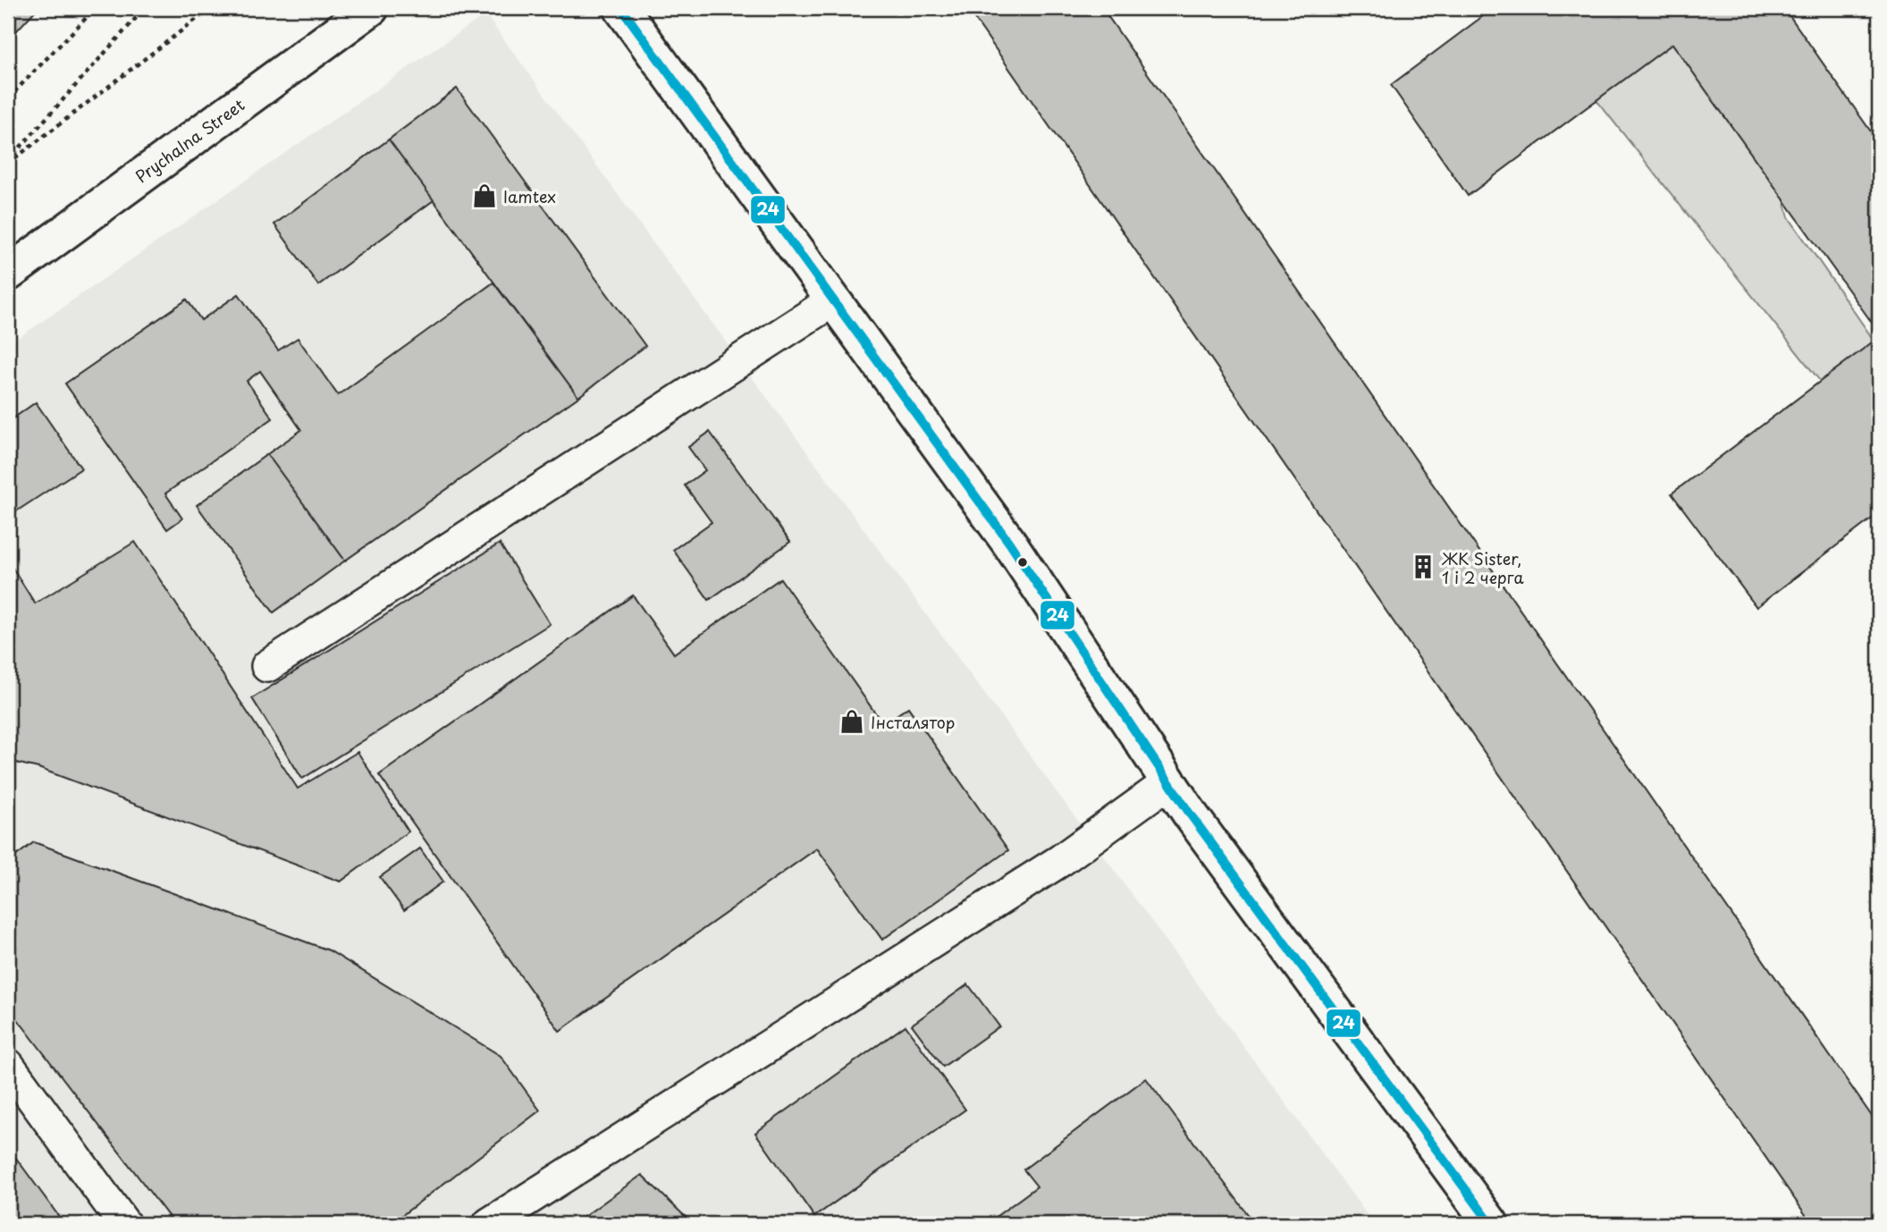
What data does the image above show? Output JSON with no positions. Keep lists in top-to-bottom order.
{
  "streets": {
    "street": ["Prychalna Street"]
  },
  "places": {
    "shop": ["Iamtex", "Інсталятор"],
    "building": ["ЖК Sister, 1 і 2 черга"]
  },
  "lines": ["transit line 24"]
}
